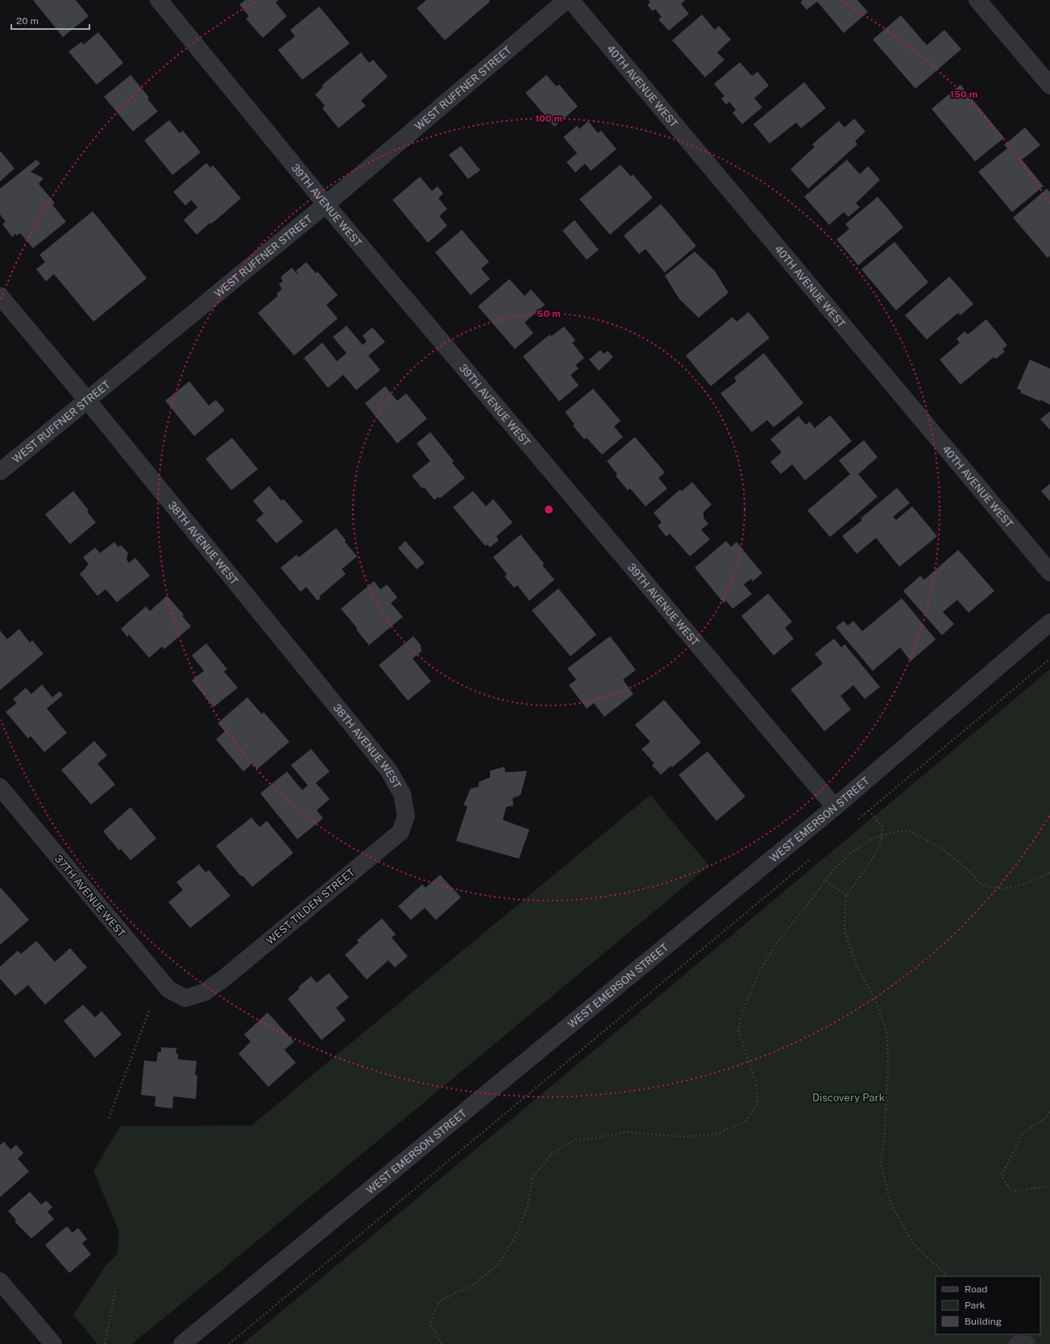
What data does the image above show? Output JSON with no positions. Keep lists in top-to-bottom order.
{
  "streets": {
    "street": [
      "40TH AVENUE WEST",
      "WEST RUFFNER STREET",
      "39TH AVENUE WEST",
      "38TH AVENUE WEST",
      "WEST EMERSON STREET",
      "37TH AVENUE WEST",
      "WEST TILDEN STREET"
    ]
  },
  "crossings": [
    ["WEST RUFFNER STREET", "39TH AVENUE WEST"],
    ["WEST RUFFNER STREET", "38TH AVENUE WEST"],
    ["39TH AVENUE WEST", "WEST EMERSON STREET"],
    ["38TH AVENUE WEST", "WEST TILDEN STREET"],
    ["37TH AVENUE WEST", "WEST TILDEN STREET"]
  ],
  "parks": ["Discovery Park"],
  "legend": ["Road", "Park", "Building"],
  "scale_bar": "20 m",
  "rings": ["150 m", "100 m", "50 m"]
}
